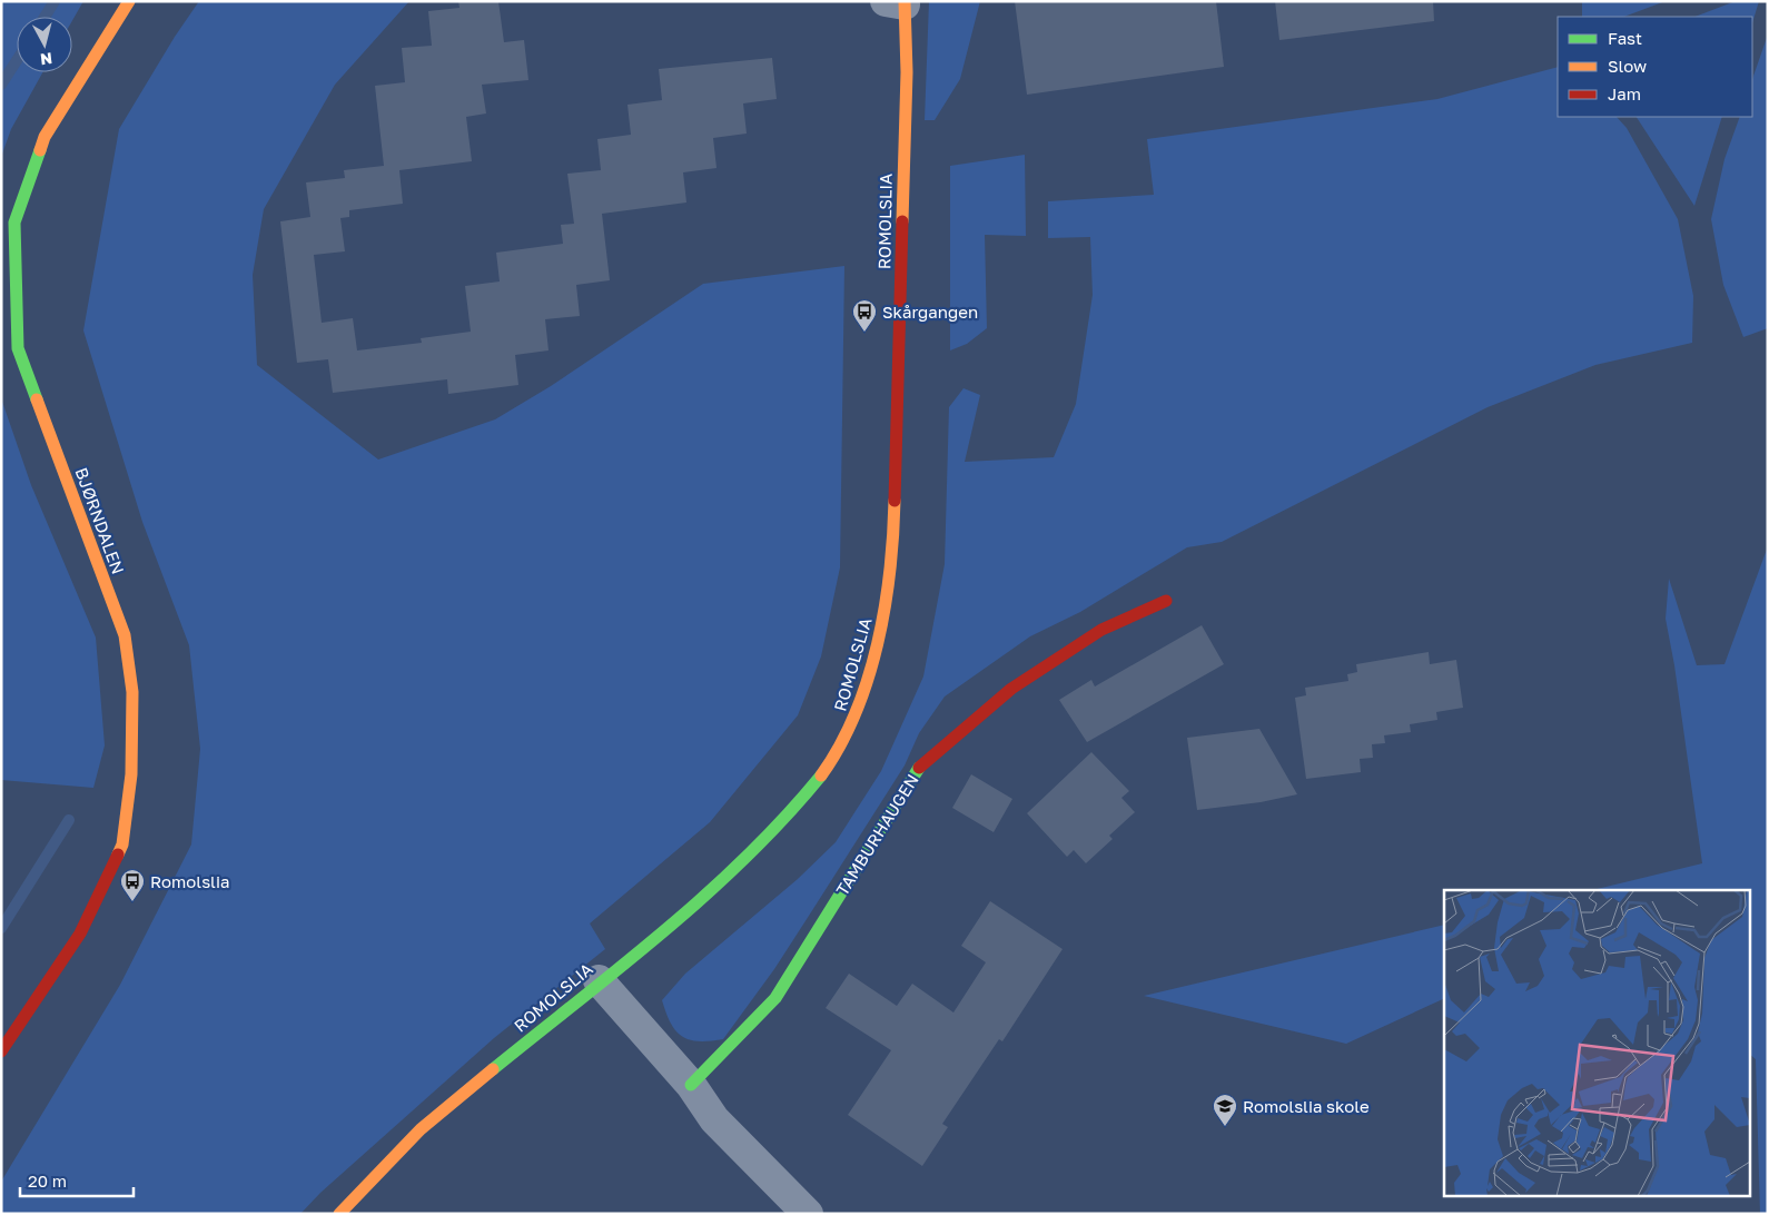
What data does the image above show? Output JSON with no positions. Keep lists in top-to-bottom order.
{
  "streets": {
    "street": ["ROMOLSLIA", "BJØRNDALEN", "TAMBURHAUGEN"]
  },
  "places": {
    "bus stop": ["Skårgangen", "Romolslia"],
    "school or university": ["Romolslia skole"]
  },
  "legend": ["Fast", "Slow", "Jam"],
  "scale_bar": "20 m",
  "north": "bottom"
}
